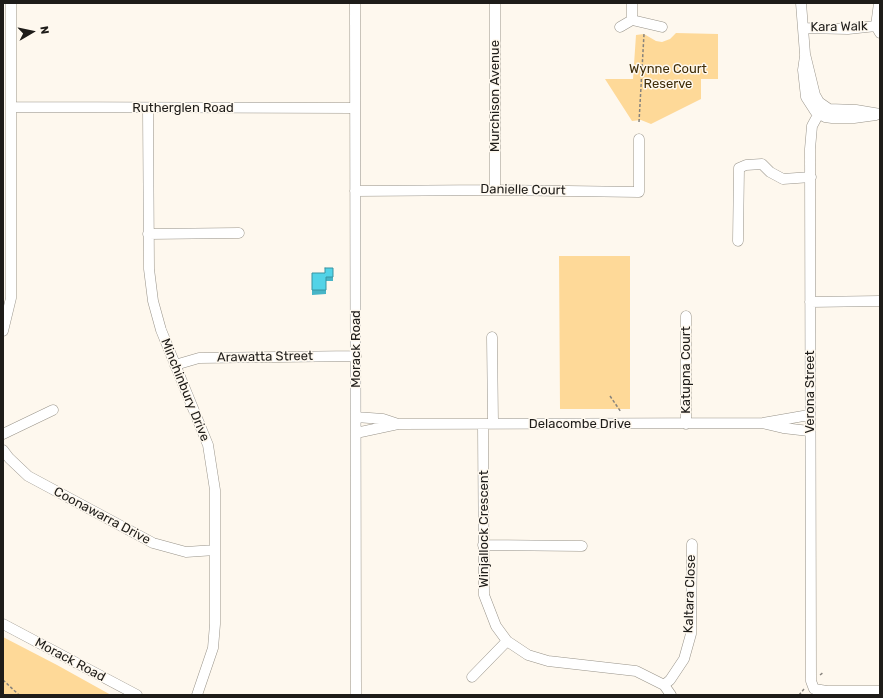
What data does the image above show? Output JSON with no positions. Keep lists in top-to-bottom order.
{
  "streets": {
    "street": [
      "Kara Walk",
      "Murchison Avenue",
      "Rutherglen Road",
      "Danielle Court",
      "Morack Road",
      "Arawatta Street",
      "Katupna Court",
      "Minchinbury Drive",
      "Verona Street",
      "Delacombe Drive",
      "Coonawarra Drive",
      "Winjallock Crescent",
      "Kaltara Close"
    ]
  },
  "crossings": [
    ["Murchison Avenue", "Danielle Court"],
    ["Rutherglen Road", "Morack Road"],
    ["Rutherglen Road", "Minchinbury Drive"],
    ["Danielle Court", "Morack Road"],
    ["Morack Road", "Arawatta Street"],
    ["Morack Road", "Delacombe Drive"],
    ["Arawatta Street", "Minchinbury Drive"],
    ["Katupna Court", "Delacombe Drive"],
    ["Minchinbury Drive", "Coonawarra Drive"],
    ["Verona Street", "Delacombe Drive"],
    ["Delacombe Drive", "Winjallock Crescent"],
    ["Winjallock Crescent", "Kaltara Close"]
  ],
  "parks": ["Wynne Court Reserve"],
  "north": "right"
}
